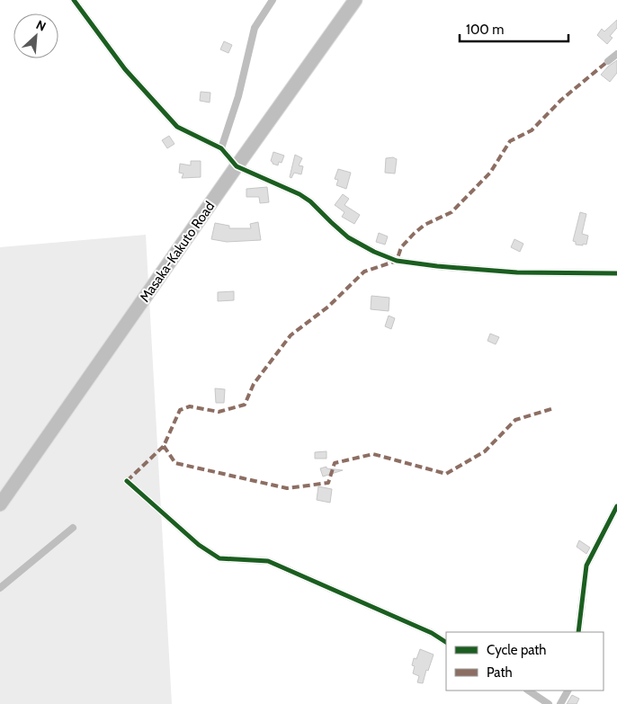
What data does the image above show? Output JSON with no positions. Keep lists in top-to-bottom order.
{
  "streets": {
    "highway": ["Masaka-Kakuto Road"]
  },
  "legend": ["Cycle path", "Path"],
  "scale_bar": "100 m",
  "north": "top right"
}
